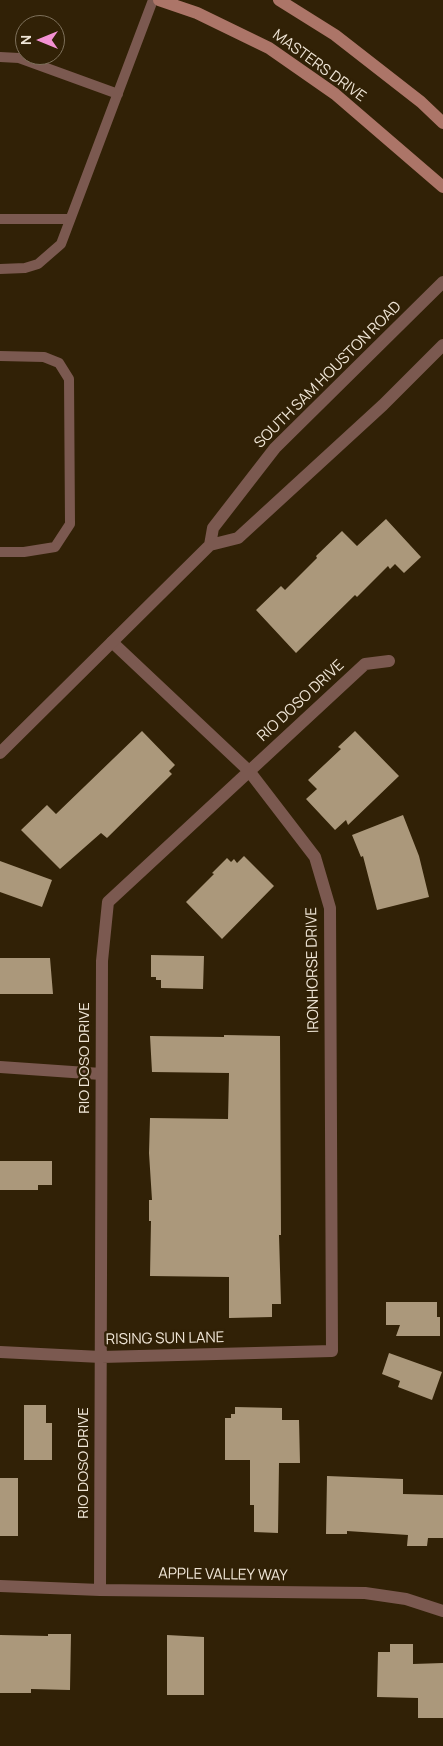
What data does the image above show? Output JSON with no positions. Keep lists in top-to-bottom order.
{
  "streets": {
    "main road": ["MASTERS DRIVE"],
    "street": [
      "SOUTH SAM HOUSTON ROAD",
      "RIO DOSO DRIVE",
      "IRONHORSE DRIVE",
      "RISING SUN LANE",
      "APPLE VALLEY WAY"
    ]
  },
  "crossings": [
    ["SOUTH SAM HOUSTON ROAD", "IRONHORSE DRIVE"],
    ["RIO DOSO DRIVE", "IRONHORSE DRIVE"],
    ["RIO DOSO DRIVE", "RISING SUN LANE"],
    ["RIO DOSO DRIVE", "APPLE VALLEY WAY"],
    ["IRONHORSE DRIVE", "RISING SUN LANE"]
  ],
  "north": "left"
}
